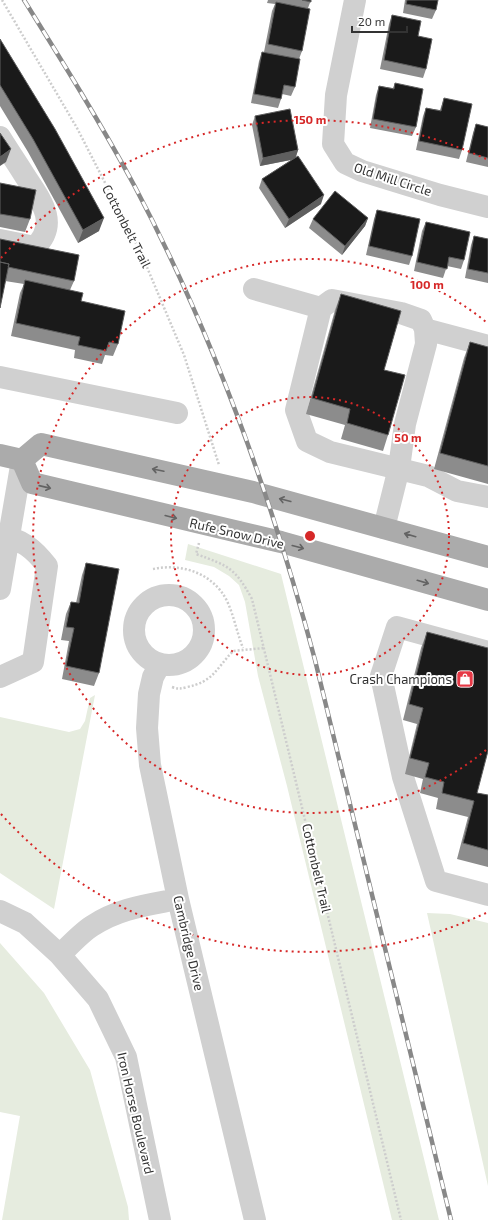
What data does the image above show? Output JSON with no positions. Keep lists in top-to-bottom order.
{
  "streets": {
    "main road": ["Rufe Snow Drive"],
    "street": ["Old Mill Circle", "Cambridge Drive", "Iron Horse Boulevard"],
    "path": ["Cottonbelt Trail"]
  },
  "places": {
    "shop": ["Crash Champions"]
  },
  "scale_bar": "20 m",
  "rings": ["150 m", "100 m", "50 m"]
}
